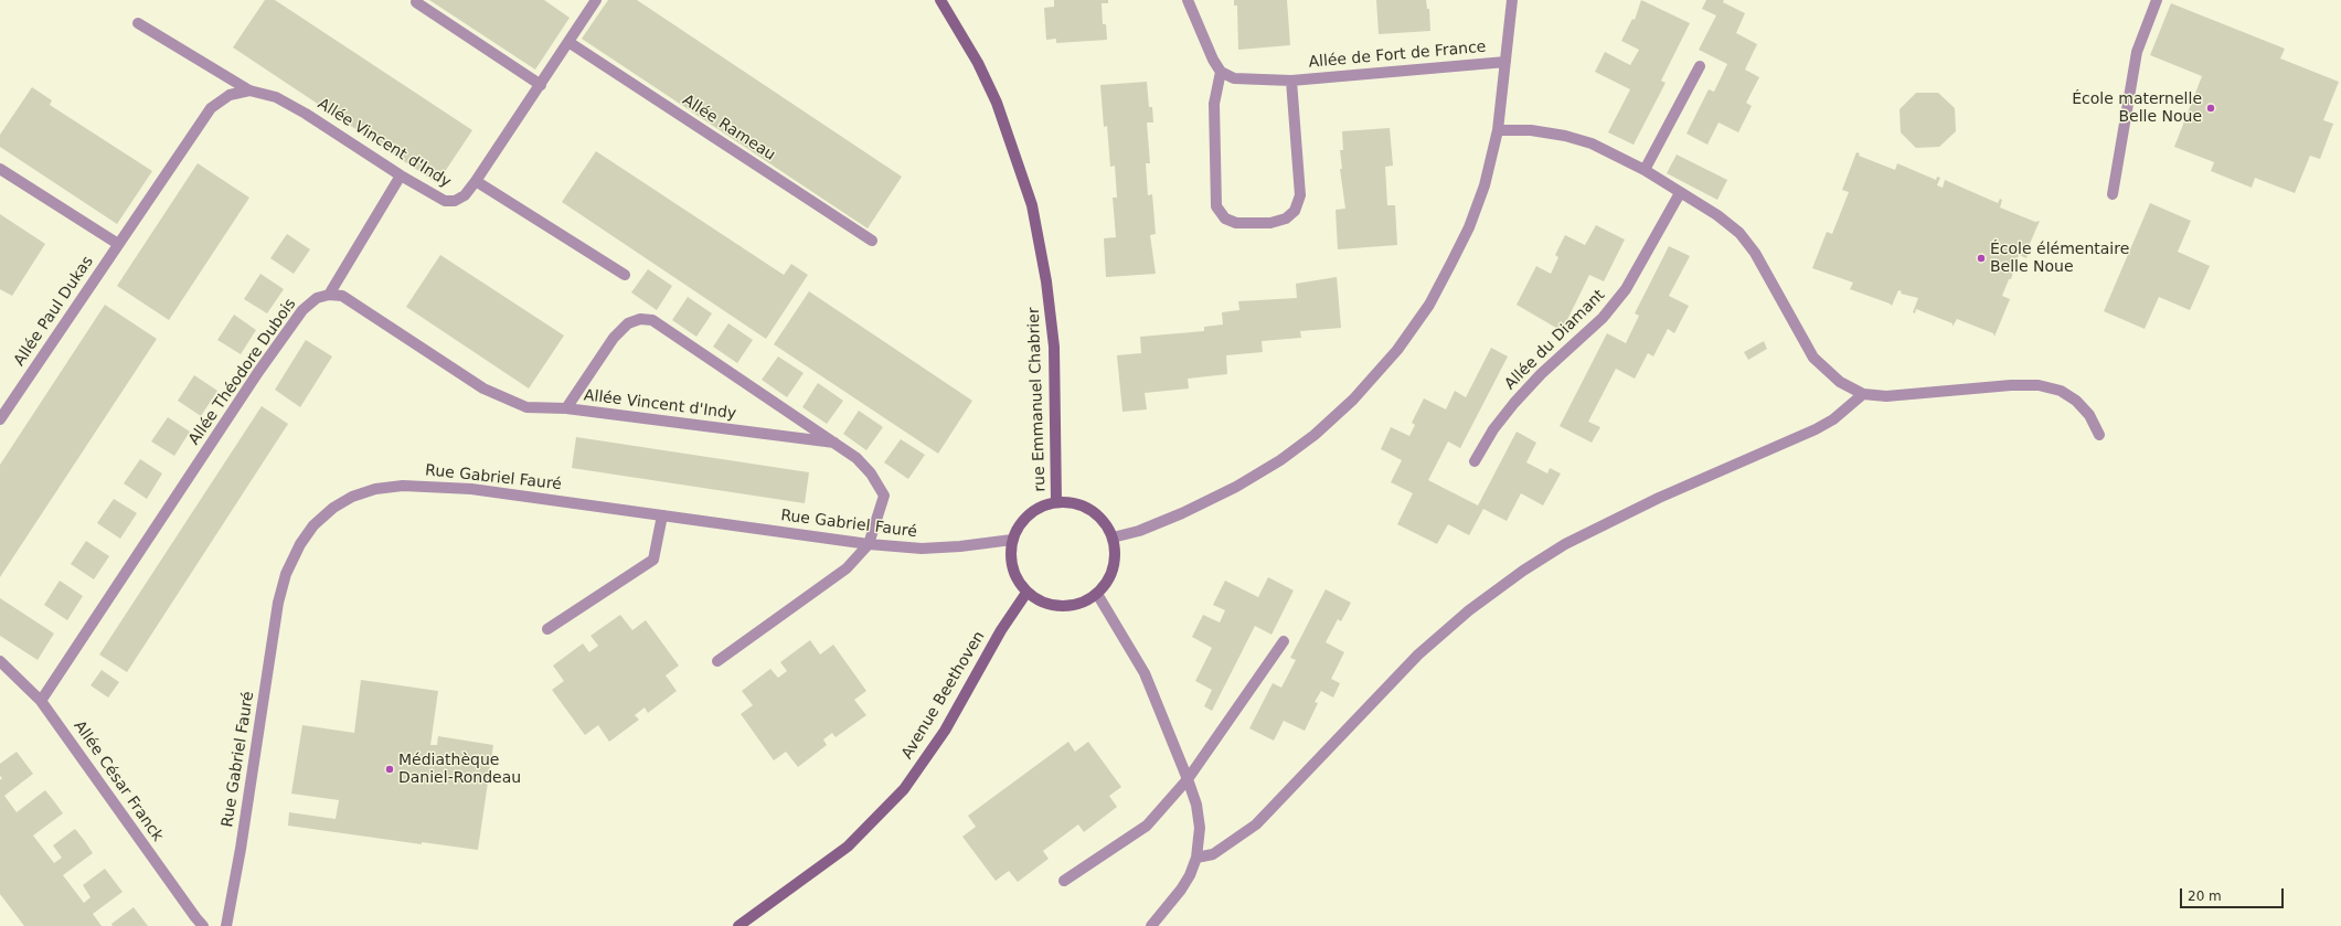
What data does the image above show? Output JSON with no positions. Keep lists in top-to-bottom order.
{
  "streets": {
    "street": [
      "Allée de Fort de France",
      "Allée Rameau",
      "Allée Vincent d'Indy",
      "Allée Paul Dukas",
      "Allée du Diamant",
      "Allée Théodore Dubois",
      "rue Emmanuel Chabrier",
      "Rue Gabriel Fauré",
      "Avenue Beethoven",
      "Allée César Franck"
    ]
  },
  "crossings": [
    ["Allée Vincent d'Indy", "Allée Paul Dukas"],
    ["Allée Vincent d'Indy", "Rue Gabriel Fauré"],
    ["Allée Théodore Dubois", "Allée César Franck"],
    ["rue Emmanuel Chabrier", "Rue Gabriel Fauré"],
    ["rue Emmanuel Chabrier", "Avenue Beethoven"],
    ["Rue Gabriel Fauré", "Avenue Beethoven"]
  ],
  "places": ["École maternelle Belle Noue", "École élémentaire Belle Noue", "Médiathèque Daniel-Rondeau"],
  "scale_bar": "20 m"
}
